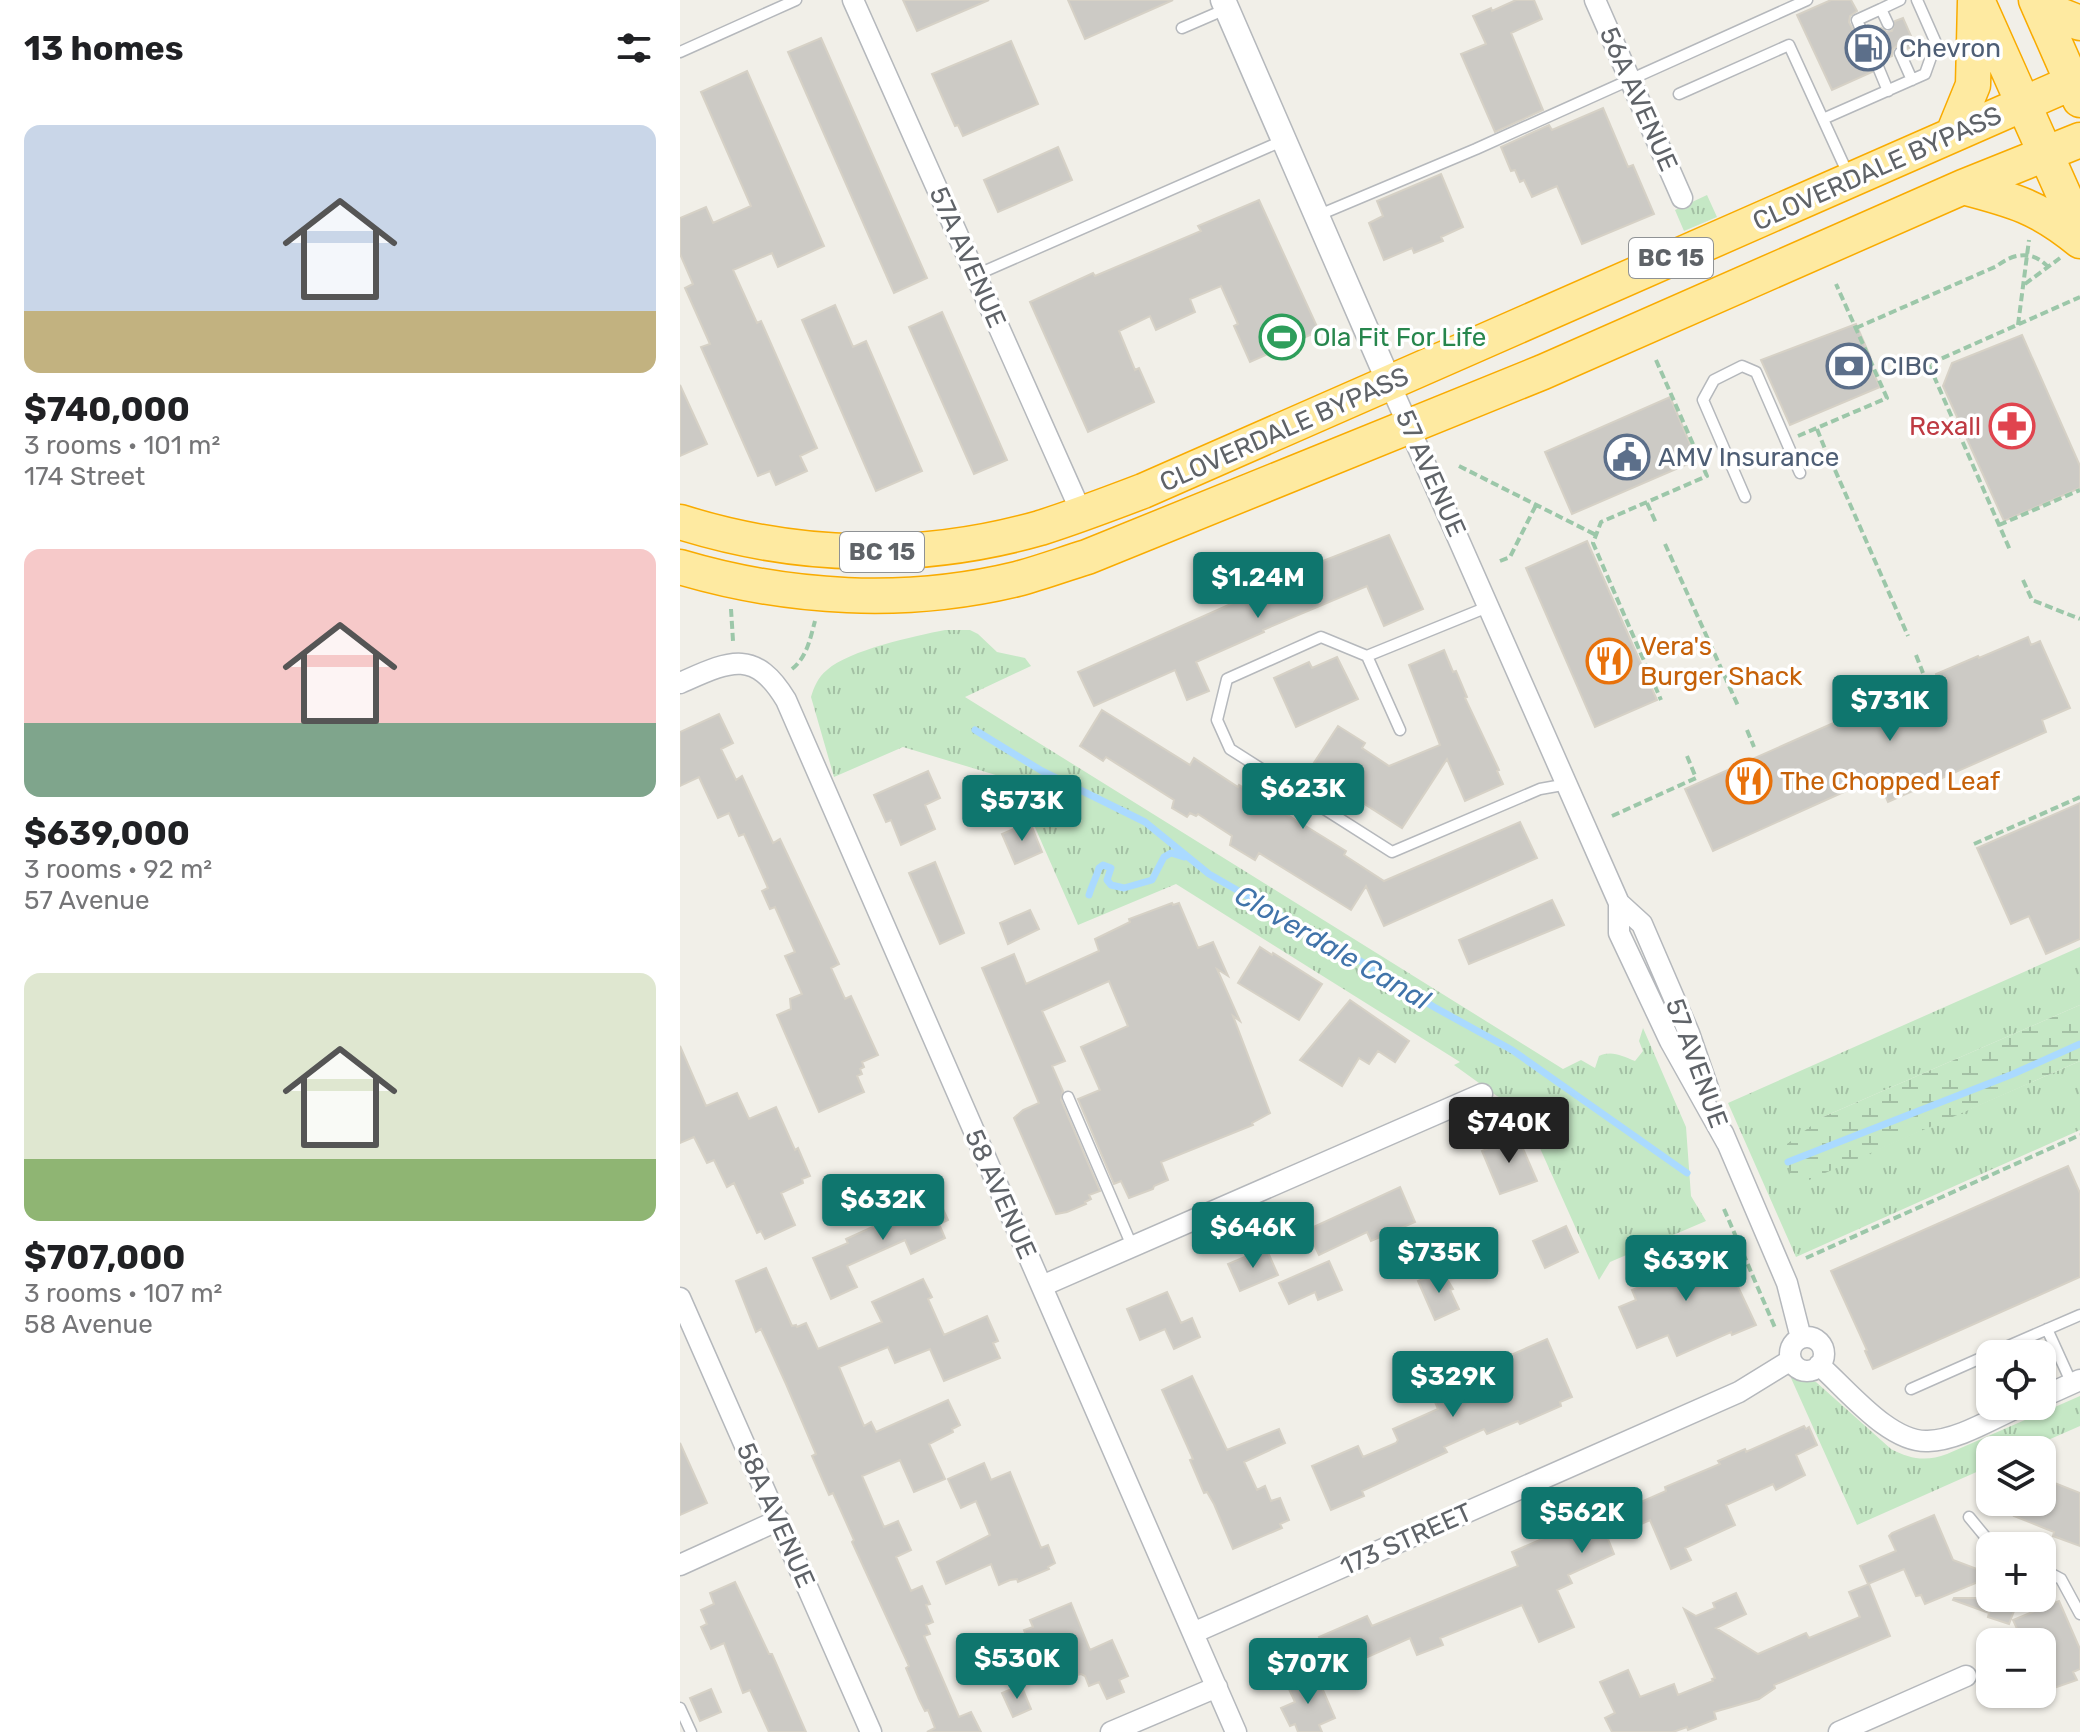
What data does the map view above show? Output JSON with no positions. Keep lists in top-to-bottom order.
{
  "streets": {
    "highway": ["CLOVERDALE BYPASS", "BC 15"],
    "street": [
      "56A AVENUE",
      "57A AVENUE",
      "57 AVENUE",
      "58 AVENUE",
      "58A AVENUE",
      "173 STREET"
    ]
  },
  "crossings": [
    ["CLOVERDALE BYPASS", "57A AVENUE"],
    ["CLOVERDALE BYPASS", "57 AVENUE"],
    ["57 AVENUE", "173 STREET"],
    ["58 AVENUE", "173 STREET"]
  ],
  "water": ["Cloverdale Canal"],
  "places": {
    "fuel station": ["Chevron"],
    "sports": ["Ola Fit For Life"],
    "bank": ["CIBC"],
    "pharmacy": ["Rexall"],
    "public building": ["AMV Insurance"],
    "restaurant": ["Vera's Burger Shack", "The Chopped Leaf"]
  },
  "page": {
    "heading": "13 homes",
    "list": [
      {
        "name": "$740,000",
        "note": "3 rooms · 101 m² · 174 Street"
      },
      {
        "name": "$639,000",
        "note": "3 rooms · 92 m² · 57 Avenue"
      },
      {
        "name": "$707,000",
        "note": "3 rooms · 107 m² · 58 Avenue"
      }
    ],
    "price": [
      "$1.24M",
      "$731K",
      "$623K",
      "$573K",
      "$740K",
      "$632K",
      "$646K",
      "$735K",
      "$639K",
      "$329K",
      "$562K",
      "$530K",
      "$707K"
    ],
    "map_buttons": ["+", "−"]
  }
}
